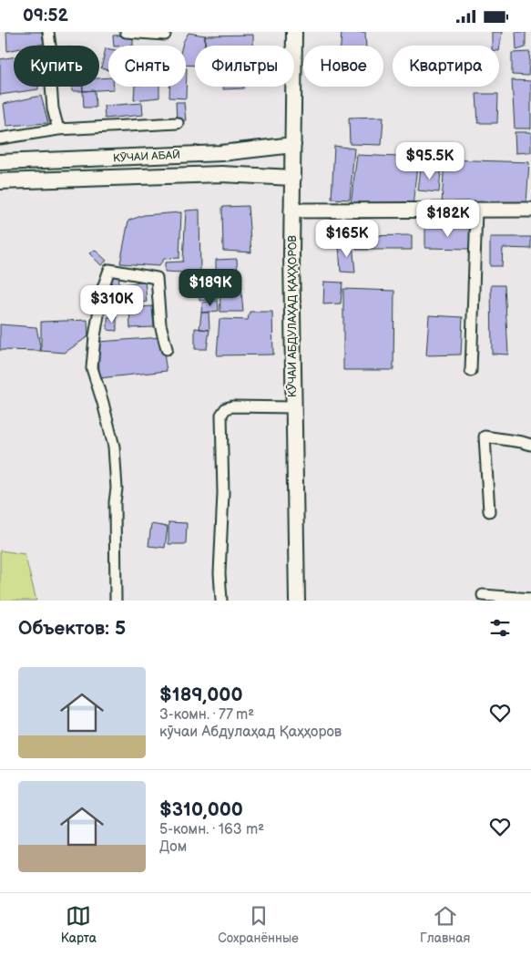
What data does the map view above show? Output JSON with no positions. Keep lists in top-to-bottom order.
{
  "streets": {
    "main road": ["КӮЧАИ АБАӢ", "КӮЧАИ АБДУЛАҲАД ҚАҲҲОРОВ"]
  },
  "crossings": [
    ["КӮЧАИ АБАӢ", "КӮЧАИ АБДУЛАҲАД ҚАҲҲОРОВ"]
  ],
  "page": {
    "status": "09:52",
    "chip": [
      "Купить",
      "Снять",
      "Фильтры",
      "Новое",
      "Квартира"
    ],
    "price": [
      "$95.5K",
      "$182K",
      "$165K",
      "$189K",
      "$310K"
    ],
    "heading": "Объектов: 5",
    "list": [
      {
        "name": "$189,000",
        "note": "3-комн. · 77 m² · кӯчаи Абдулаҳад Қаҳҳоров"
      },
      {
        "name": "$310,000",
        "note": "5-комн. · 163 m² · Дом"
      }
    ],
    "tabs": ["Карта", "Сохранённые", "Главная"]
  }
}
